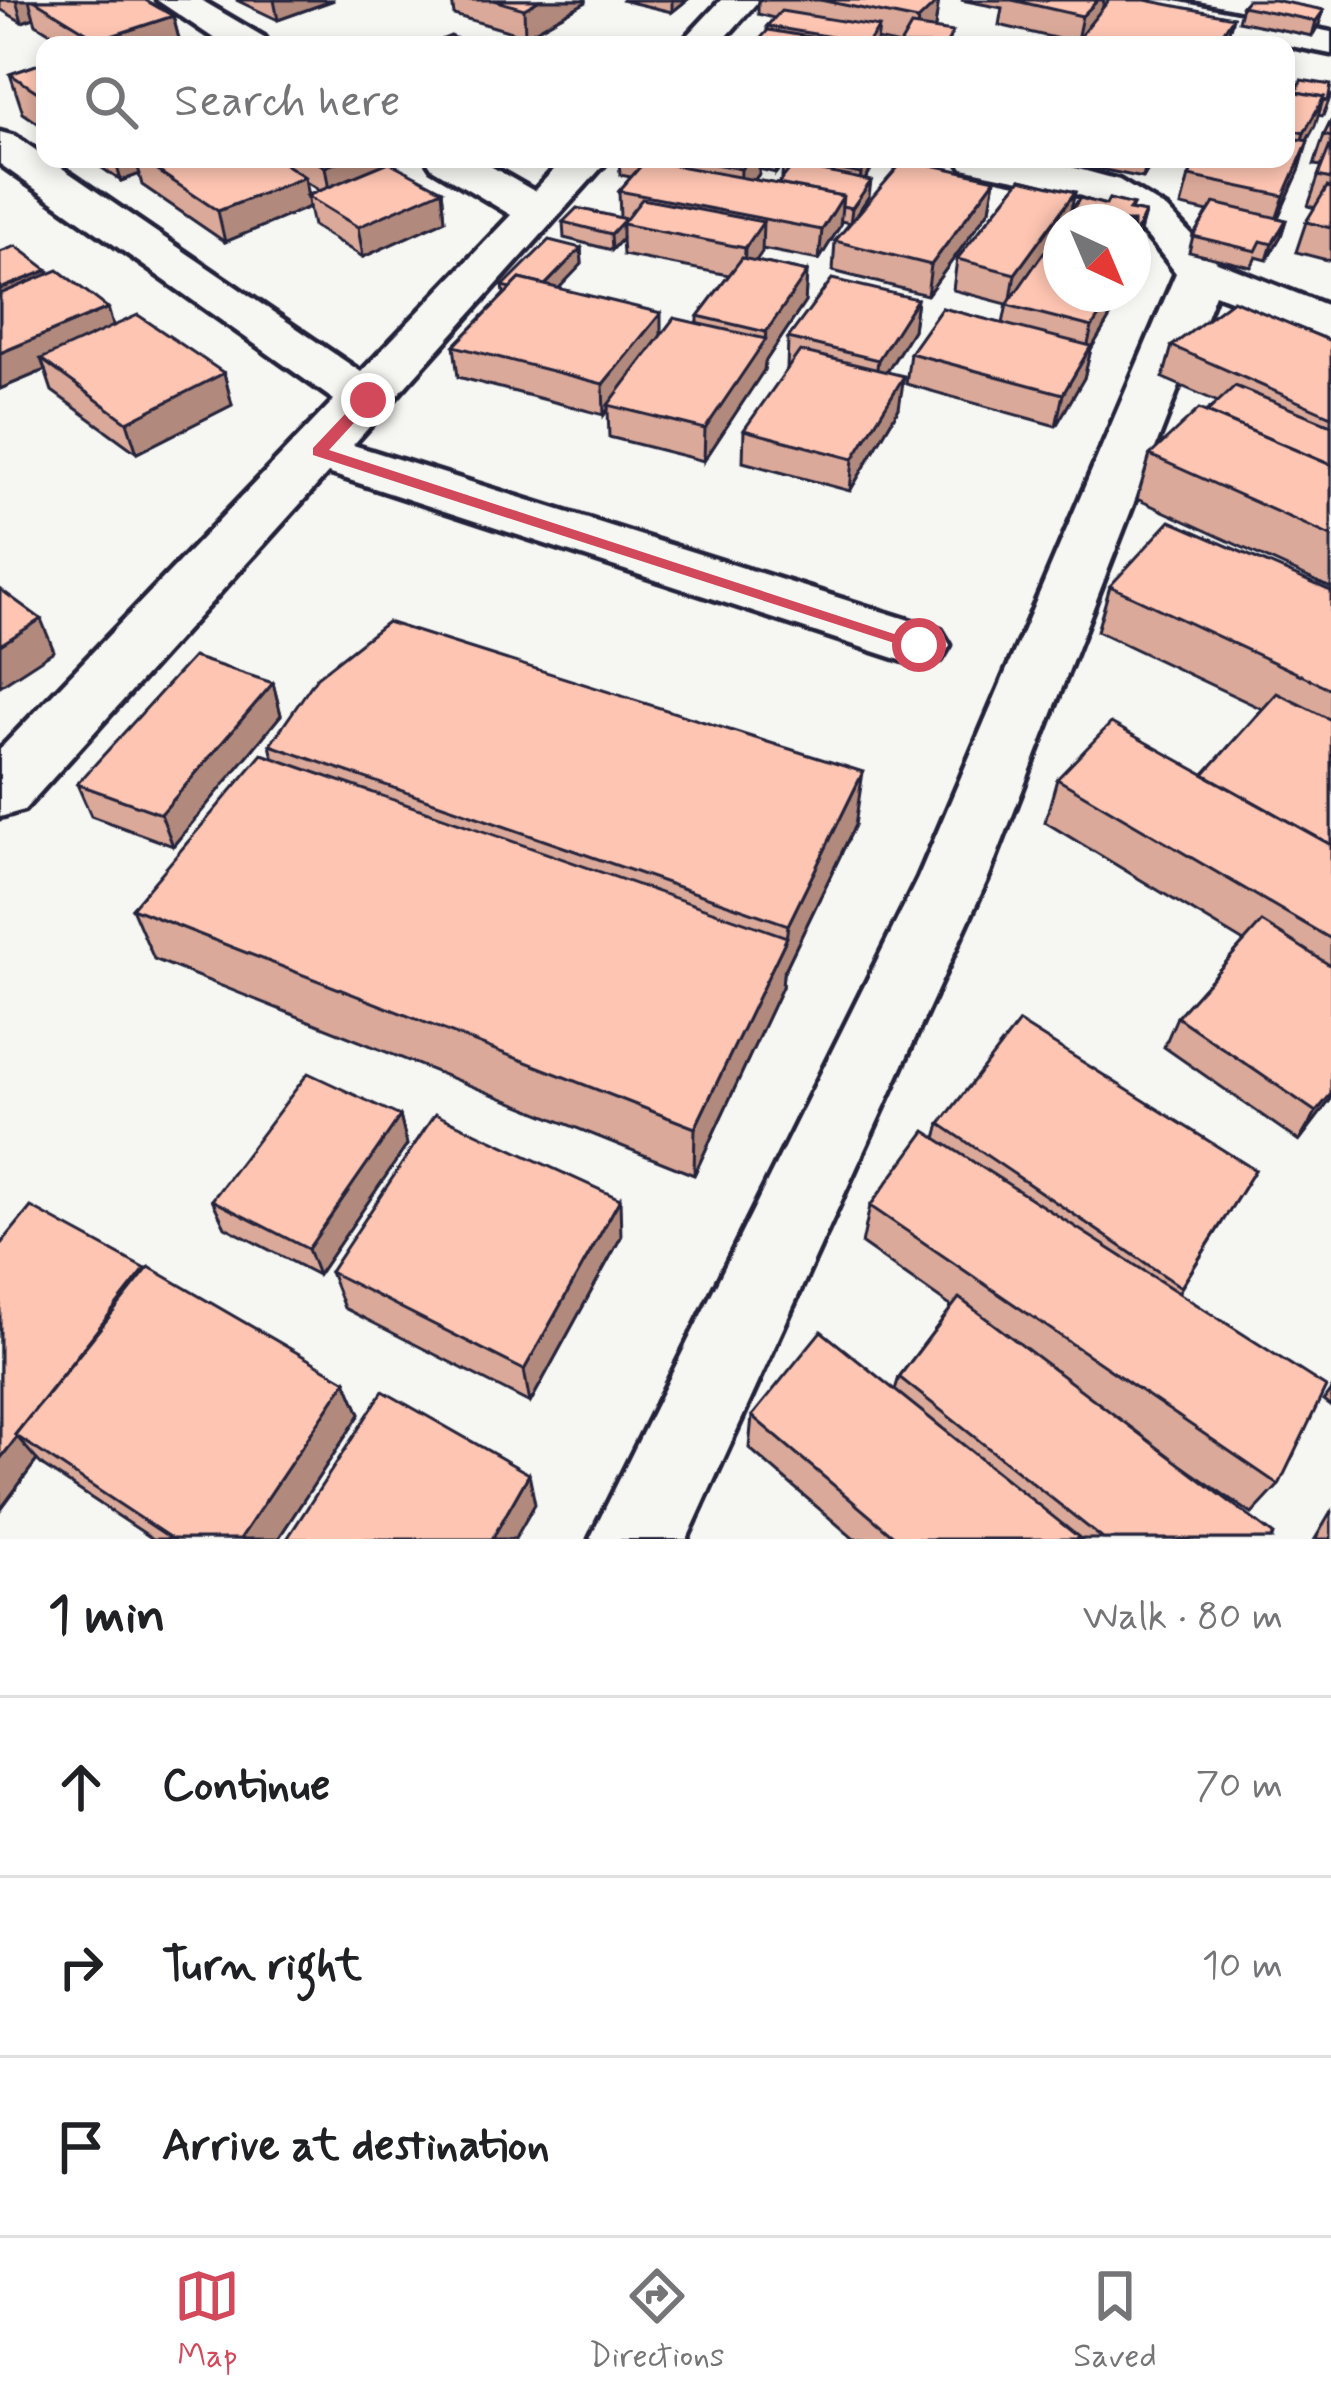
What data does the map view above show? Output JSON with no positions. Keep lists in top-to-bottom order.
{
  "north": "bottom right",
  "page": {
    "search": "Search here",
    "heading": ["1 min", "Walk · 80 m"],
    "list": [
      ["Continue", "70 m"],
      ["Turn right", "10 m"],
      "Arrive at destination"
    ],
    "nav": ["Map", "Directions", "Saved"]
  }
}
